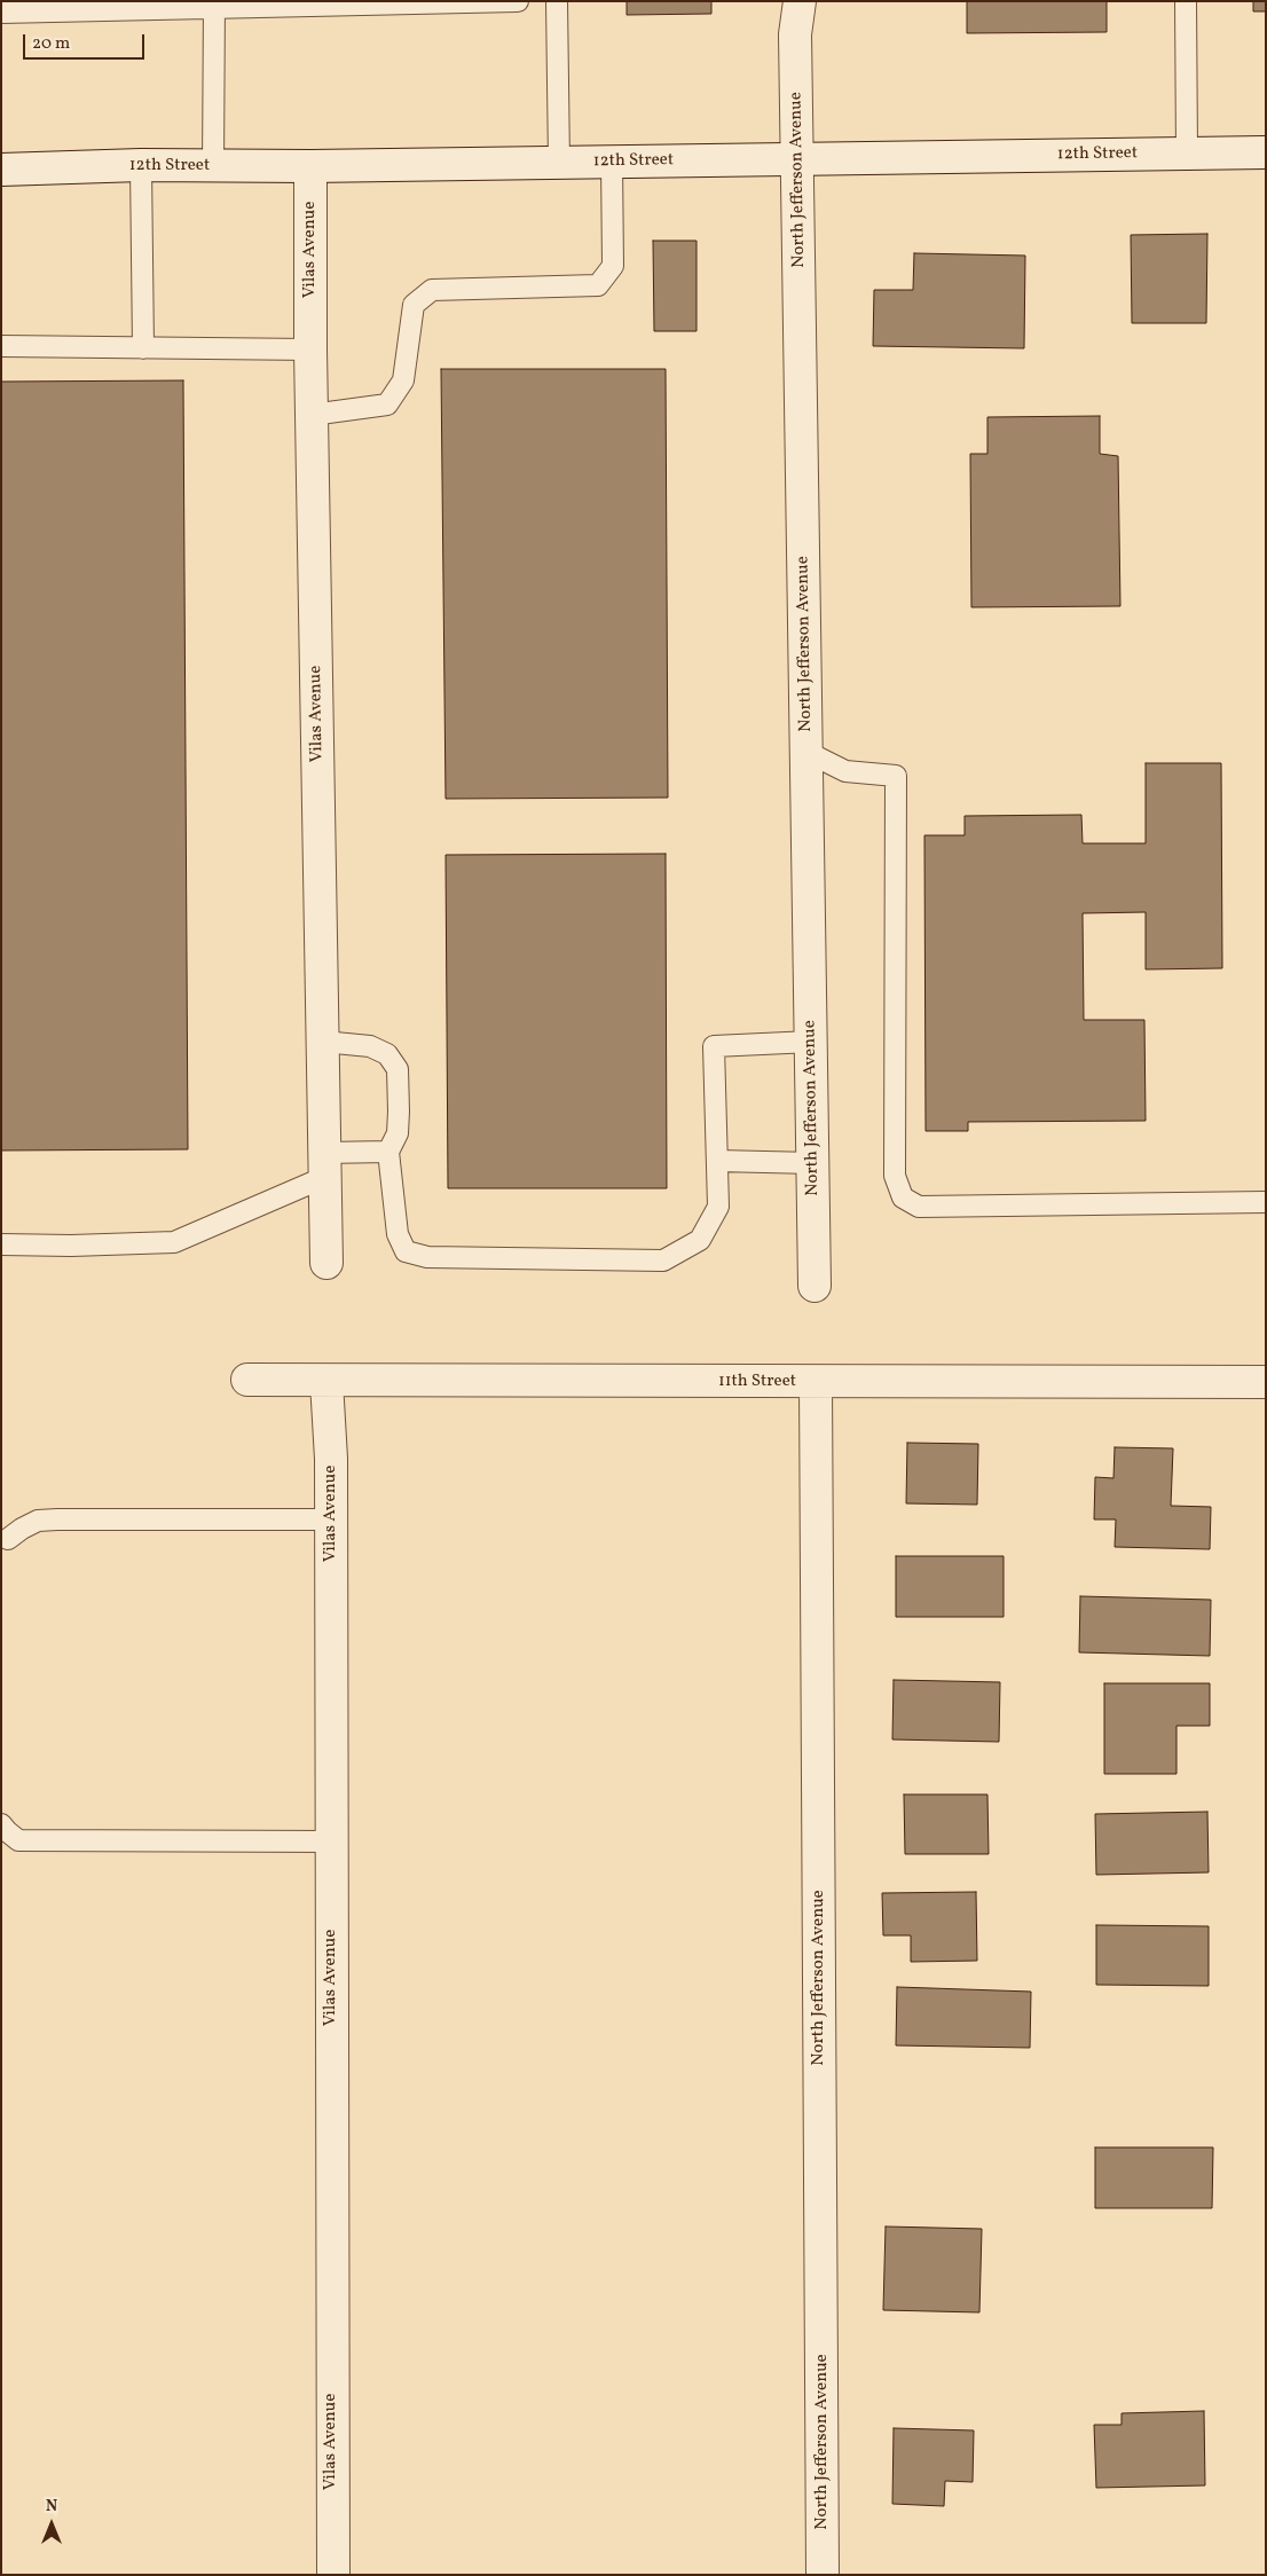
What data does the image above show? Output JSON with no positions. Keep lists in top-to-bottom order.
{
  "streets": {
    "street": [
      "12th Street",
      "North Jefferson Avenue",
      "Vilas Avenue",
      "11th Street"
    ]
  },
  "crossings": [
    ["12th Street", "North Jefferson Avenue"],
    ["12th Street", "Vilas Avenue"],
    ["North Jefferson Avenue", "11th Street"],
    ["Vilas Avenue", "11th Street"]
  ],
  "scale_bar": "20 m",
  "north": "top"
}
